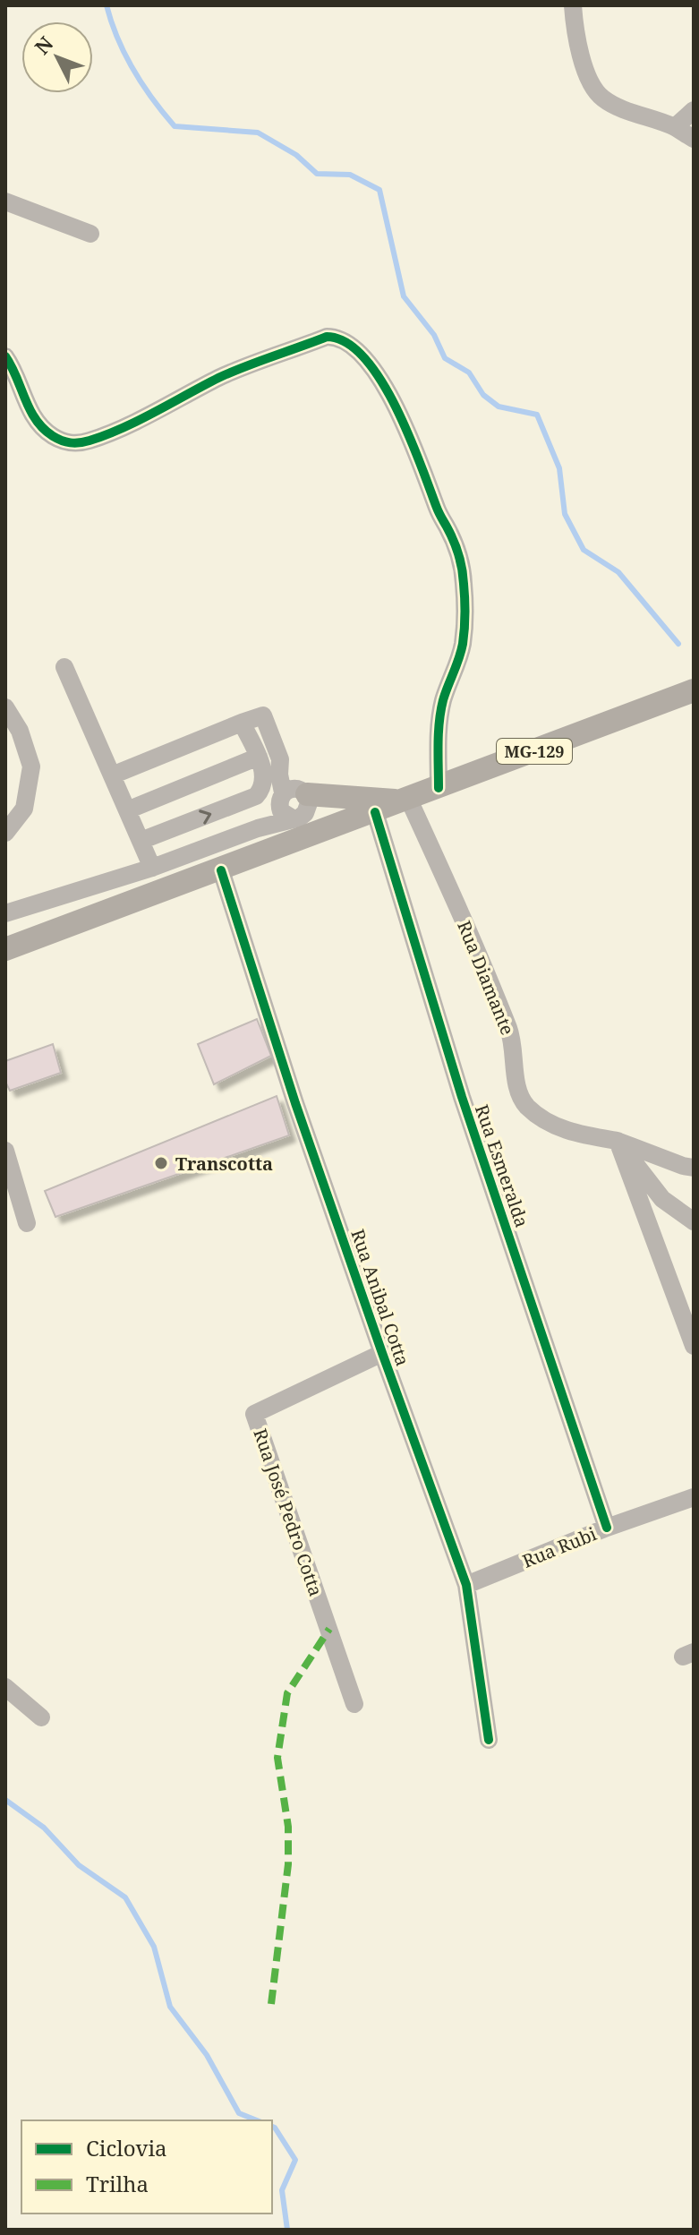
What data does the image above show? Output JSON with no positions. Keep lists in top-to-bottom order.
{
  "streets": {
    "main road": ["MG-129"],
    "street": [
      "Rua Diamante",
      "Rua Esmeralda",
      "Rua Anibal Cotta",
      "Rua José Pedro Cotta",
      "Rua Rubi"
    ]
  },
  "crossings": [
    ["MG-129", "Rua Diamante"],
    ["MG-129", "Rua Esmeralda"],
    ["MG-129", "Rua Anibal Cotta"],
    ["Rua Esmeralda", "Rua Rubi"],
    ["Rua Anibal Cotta", "Rua José Pedro Cotta"],
    ["Rua Anibal Cotta", "Rua Rubi"]
  ],
  "places": ["Transcotta"],
  "legend": ["Ciclovia", "Trilha"],
  "north": "top left"
}
